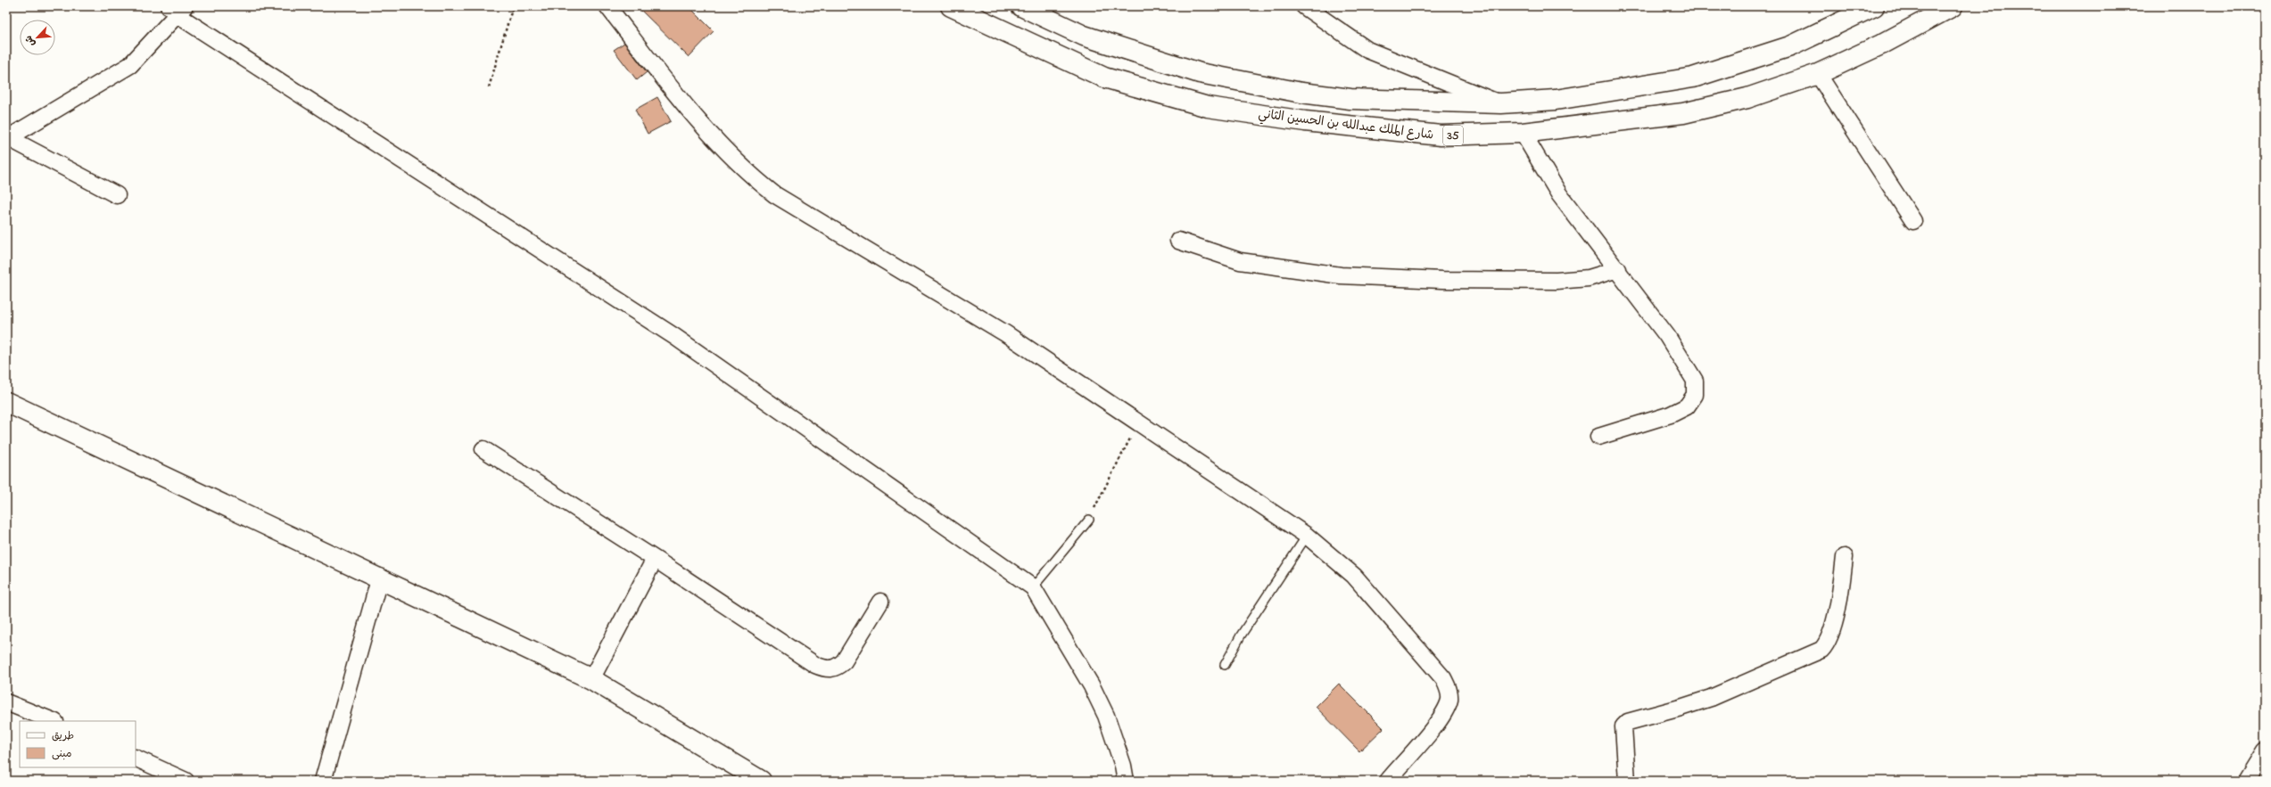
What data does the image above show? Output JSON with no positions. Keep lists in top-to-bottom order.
{
  "streets": {
    "main road": ["شارع الملك عبدالله بن الحسين الثاني", "35"]
  },
  "legend": ["طريق", "مبنى"],
  "north": "bottom left"
}
